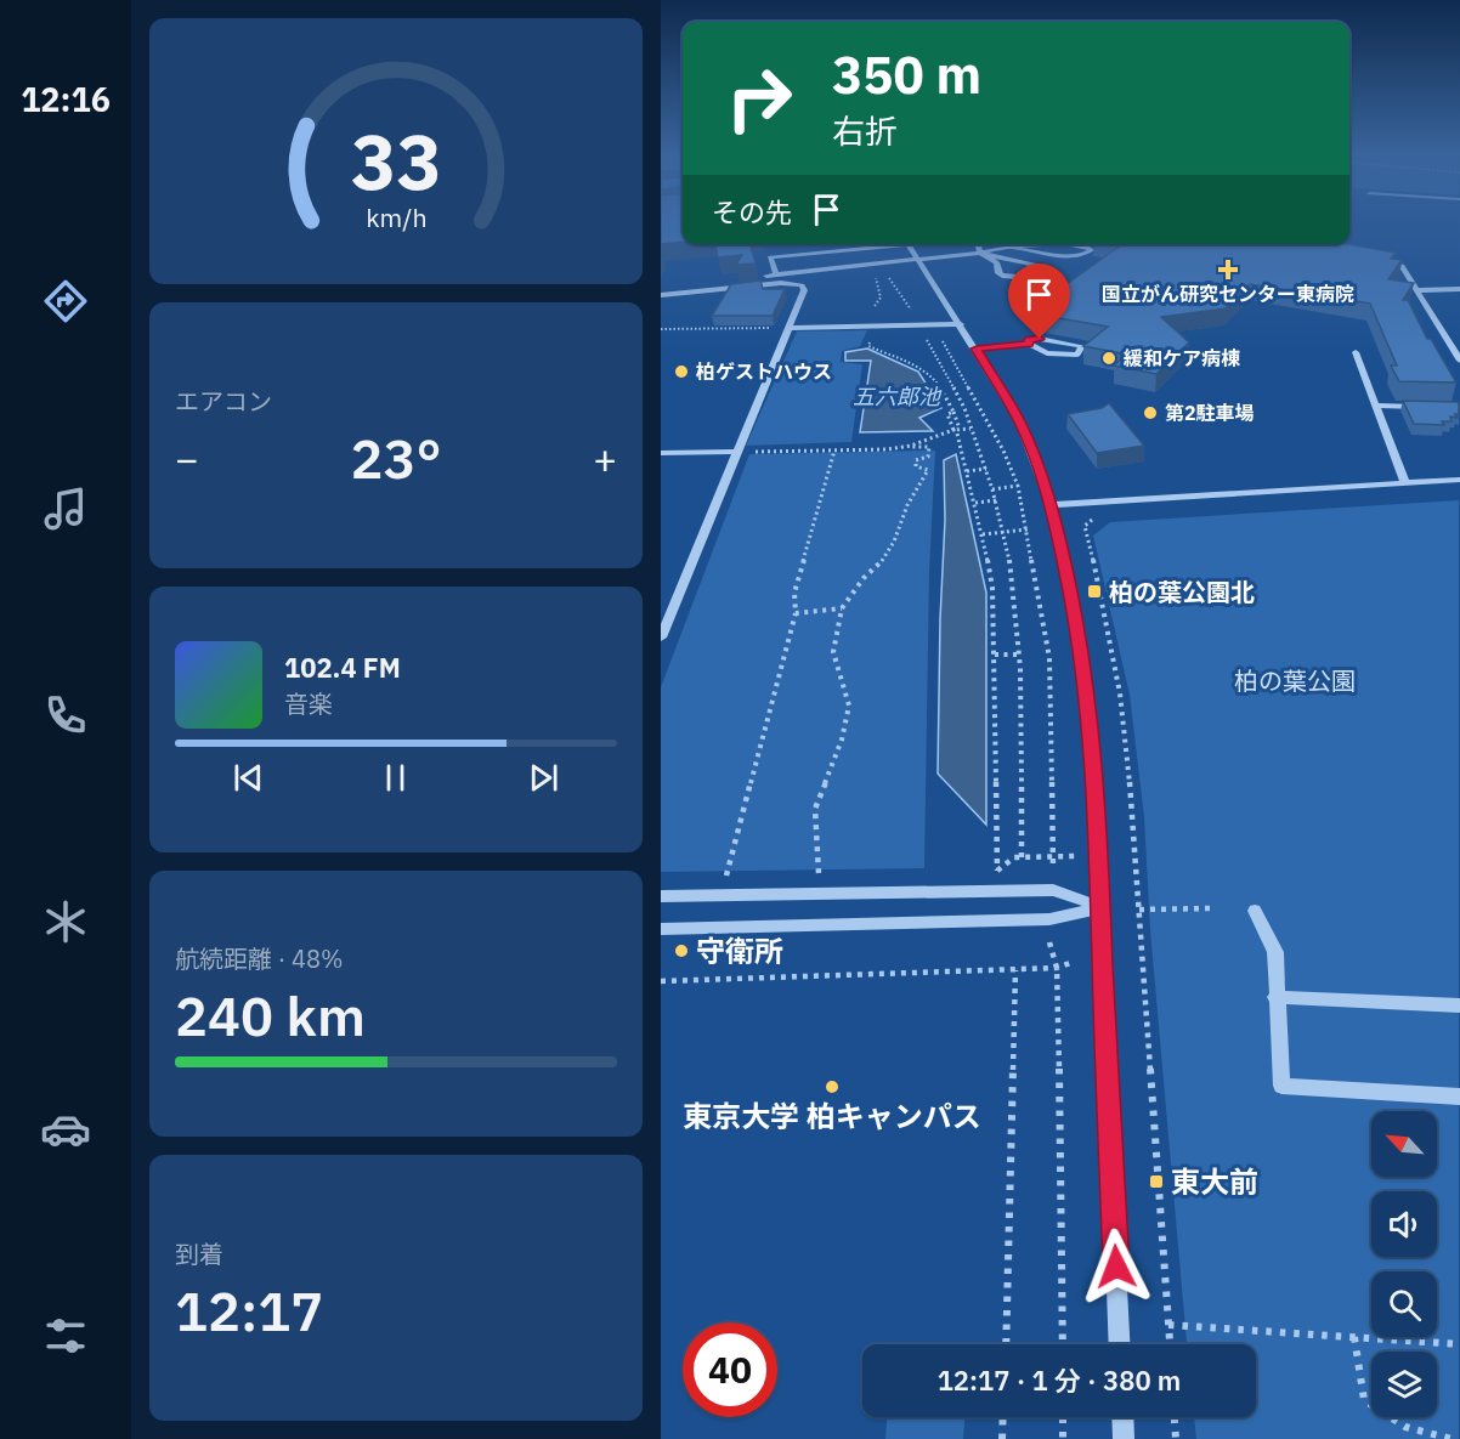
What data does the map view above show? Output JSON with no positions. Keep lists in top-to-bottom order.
{
  "water": ["五六郎池"],
  "parks": ["柏の葉公園"],
  "places": {
    "health": ["国立がん研究センター東病院"],
    "other": [
      "緩和ケア病棟",
      "柏ゲストハウス",
      "第2駐車場",
      "守衛所",
      "東京大学 柏キャンパス"
    ],
    "transit": ["柏の葉公園北", "東大前"]
  },
  "north": "top left",
  "page": {
    "tabs": "12:16",
    "turn": ["350 m", "右折"],
    "then": "その先",
    "tile": [
      "エアコン",
      ["航続距離 · 48%", "240 km"],
      ["到着", "12:17"]
    ],
    "heat": ["−", "23°", "+"],
    "song": ["102.4 FM", "音楽"],
    "limit": "40",
    "trip": "12:17 · 1 分 · 380 m",
    "gauge": ["33", "km/h"]
  }
}
